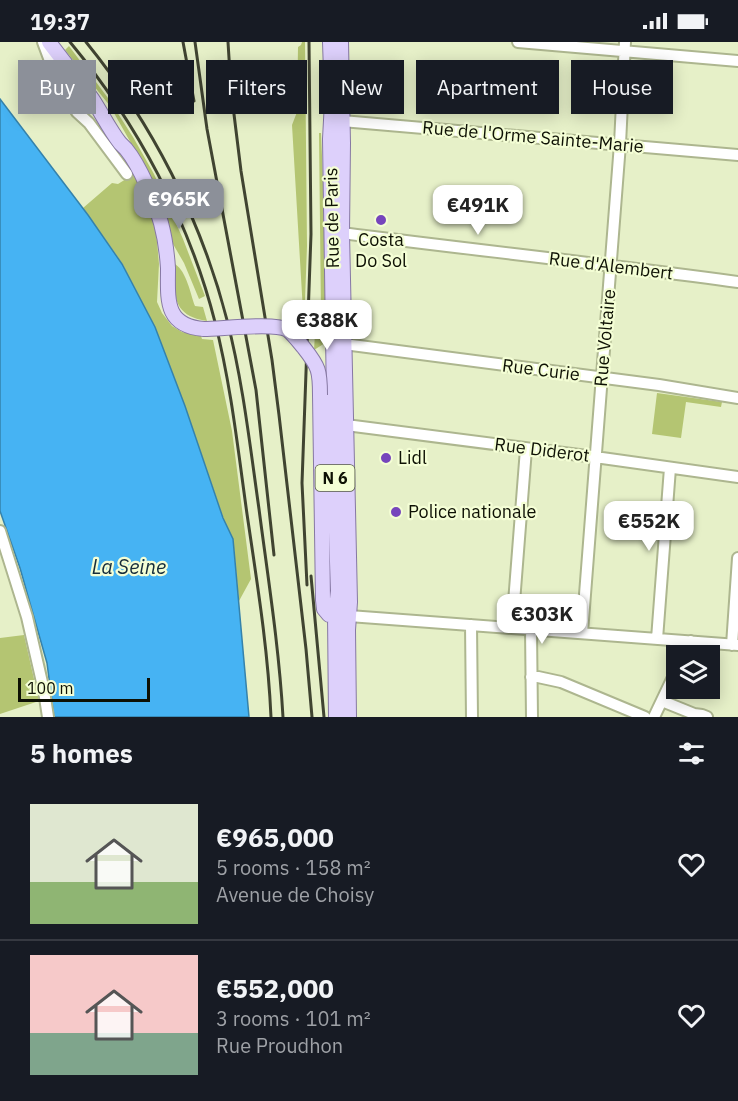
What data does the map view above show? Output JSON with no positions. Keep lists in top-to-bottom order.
{
  "streets": {
    "main road": ["Rue de Paris", "N 6"],
    "street": [
      "Rue de l'Orme Sainte-Marie",
      "Rue d'Alembert",
      "Rue Voltaire",
      "Rue Curie",
      "Rue Diderot"
    ]
  },
  "crossings": [
    ["Rue de l'Orme Sainte-Marie", "Rue de Paris"],
    ["Rue de l'Orme Sainte-Marie", "Rue Voltaire"],
    ["Rue de l'Orme Sainte-Marie", "N 6"],
    ["Rue de Paris", "Rue d'Alembert"],
    ["Rue de Paris", "Rue Curie"],
    ["Rue de Paris", "Rue Diderot"],
    ["Rue de Paris", "N 6"],
    ["Rue d'Alembert", "Rue Voltaire"],
    ["Rue Voltaire", "Rue Curie"],
    ["Rue Voltaire", "Rue Diderot"]
  ],
  "water": ["La Seine"],
  "places": ["Costa Do Sol", "Lidl", "Police nationale"],
  "scale_bar": "100 m",
  "page": {
    "status": "19:37",
    "chip": [
      "Buy",
      "Rent",
      "Filters",
      "New",
      "Apartment",
      "House"
    ],
    "price": [
      "€965K",
      "€491K",
      "€388K",
      "€552K",
      "€303K"
    ],
    "scale": "100 m",
    "heading": "5 homes",
    "list": [
      {
        "name": "€965,000",
        "note": "5 rooms · 158 m² · Avenue de Choisy"
      },
      {
        "name": "€552,000",
        "note": "3 rooms · 101 m² · Rue Proudhon"
      }
    ]
  }
}
